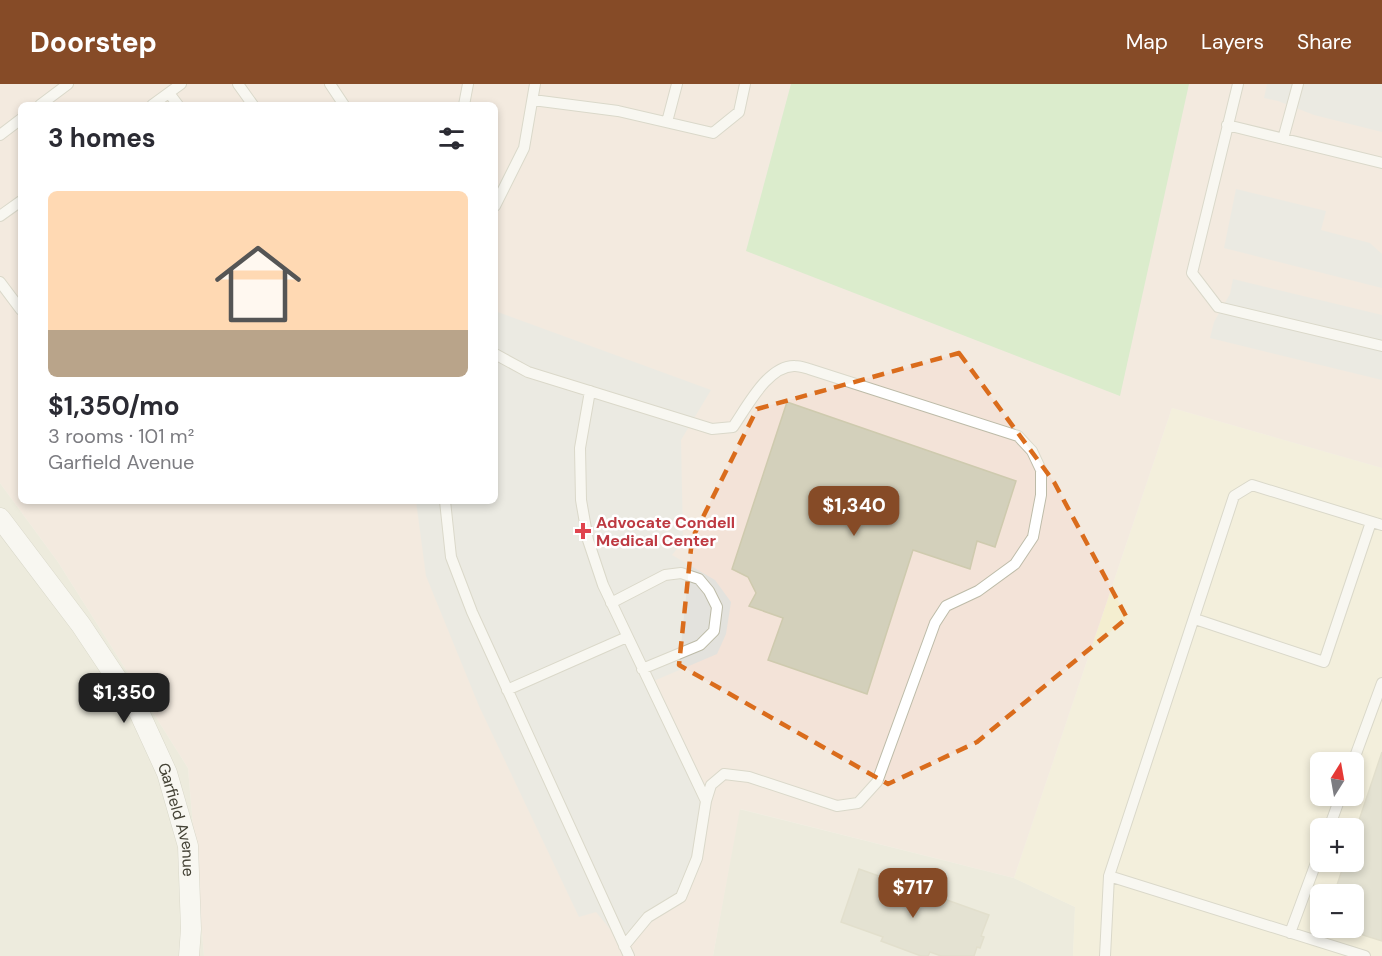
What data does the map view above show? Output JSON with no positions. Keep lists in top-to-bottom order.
{
  "streets": {
    "street": ["Garfield Avenue"]
  },
  "places": {
    "health": ["Advocate Condell Medical Center"]
  },
  "north": "top",
  "page": {
    "header": "Doorstep",
    "nav": ["Map", "Layers", "Share"],
    "heading": "3 homes",
    "list": [
      {
        "name": "$1,350/mo",
        "note": "3 rooms · 101 m² · Garfield Avenue"
      }
    ],
    "price": ["$1,340", "$1,350", "$717"],
    "map_buttons": ["+", "−"]
  }
}
